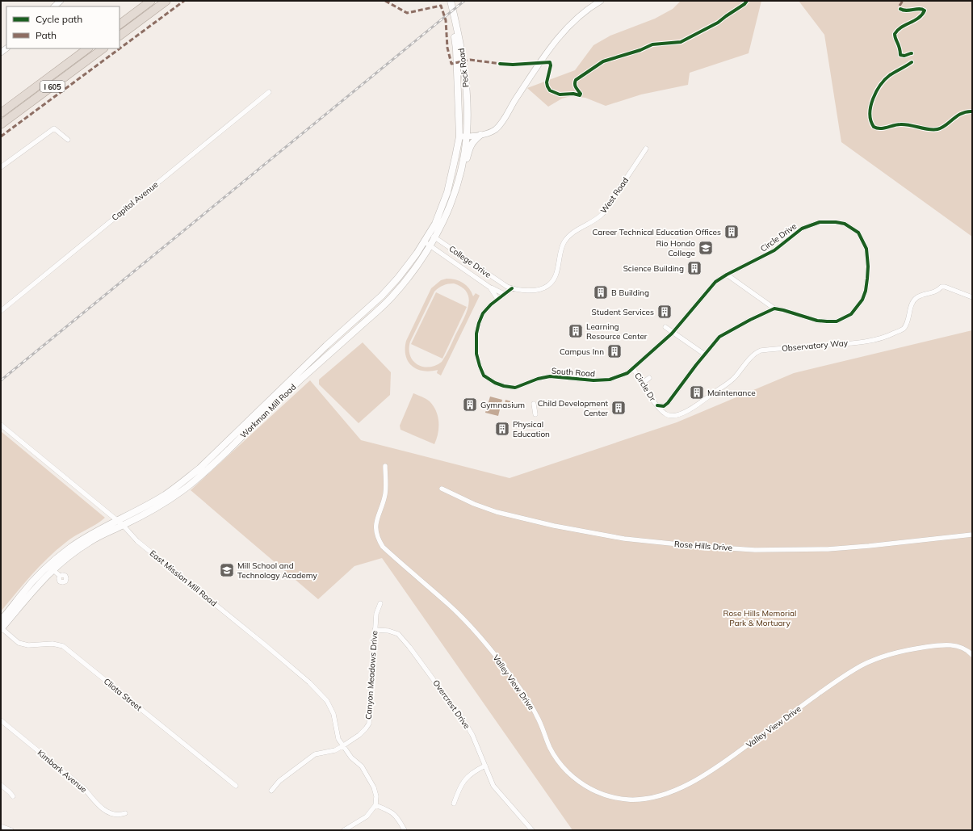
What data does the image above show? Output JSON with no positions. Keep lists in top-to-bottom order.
{
  "streets": {
    "highway": ["I 605"],
    "main road": ["Peck Road", "Workman Mill Road"],
    "street": [
      "West Road",
      "Capitol Avenue",
      "Circle Drive",
      "College Drive",
      "Observatory Way",
      "South Road",
      "Circle Dr",
      "Rose Hills Drive",
      "East Mission Mill Road",
      "Canyon Meadows Drive",
      "Valley View Drive",
      "Cliota Street",
      "Overcrest Drive",
      "Kimbark Avenue"
    ]
  },
  "crossings": [
    ["Peck Road", "Workman Mill Road"],
    ["West Road", "College Drive"],
    ["Circle Drive", "South Road"],
    ["Circle Drive", "Circle Dr"],
    ["College Drive", "Workman Mill Road"],
    ["Observatory Way", "Circle Dr"],
    ["South Road", "Circle Dr"],
    ["Workman Mill Road", "East Mission Mill Road"],
    ["Workman Mill Road", "Cliota Street"],
    ["East Mission Mill Road", "Canyon Meadows Drive"],
    ["Canyon Meadows Drive", "Overcrest Drive"]
  ],
  "parks": ["Rose Hills Memorial Park & Mortuary"],
  "places": {
    "building": [
      "Career Technical Education Offices",
      "Science Building",
      "B Building",
      "Student Services",
      "Learning Resource Center",
      "Campus Inn",
      "Maintenance",
      "Gymnasium",
      "Child Development Center",
      "Physical Education"
    ],
    "school or university": ["Rio Hondo College", "Mill School and Technology Academy"]
  },
  "legend": ["Cycle path", "Path"]
}
